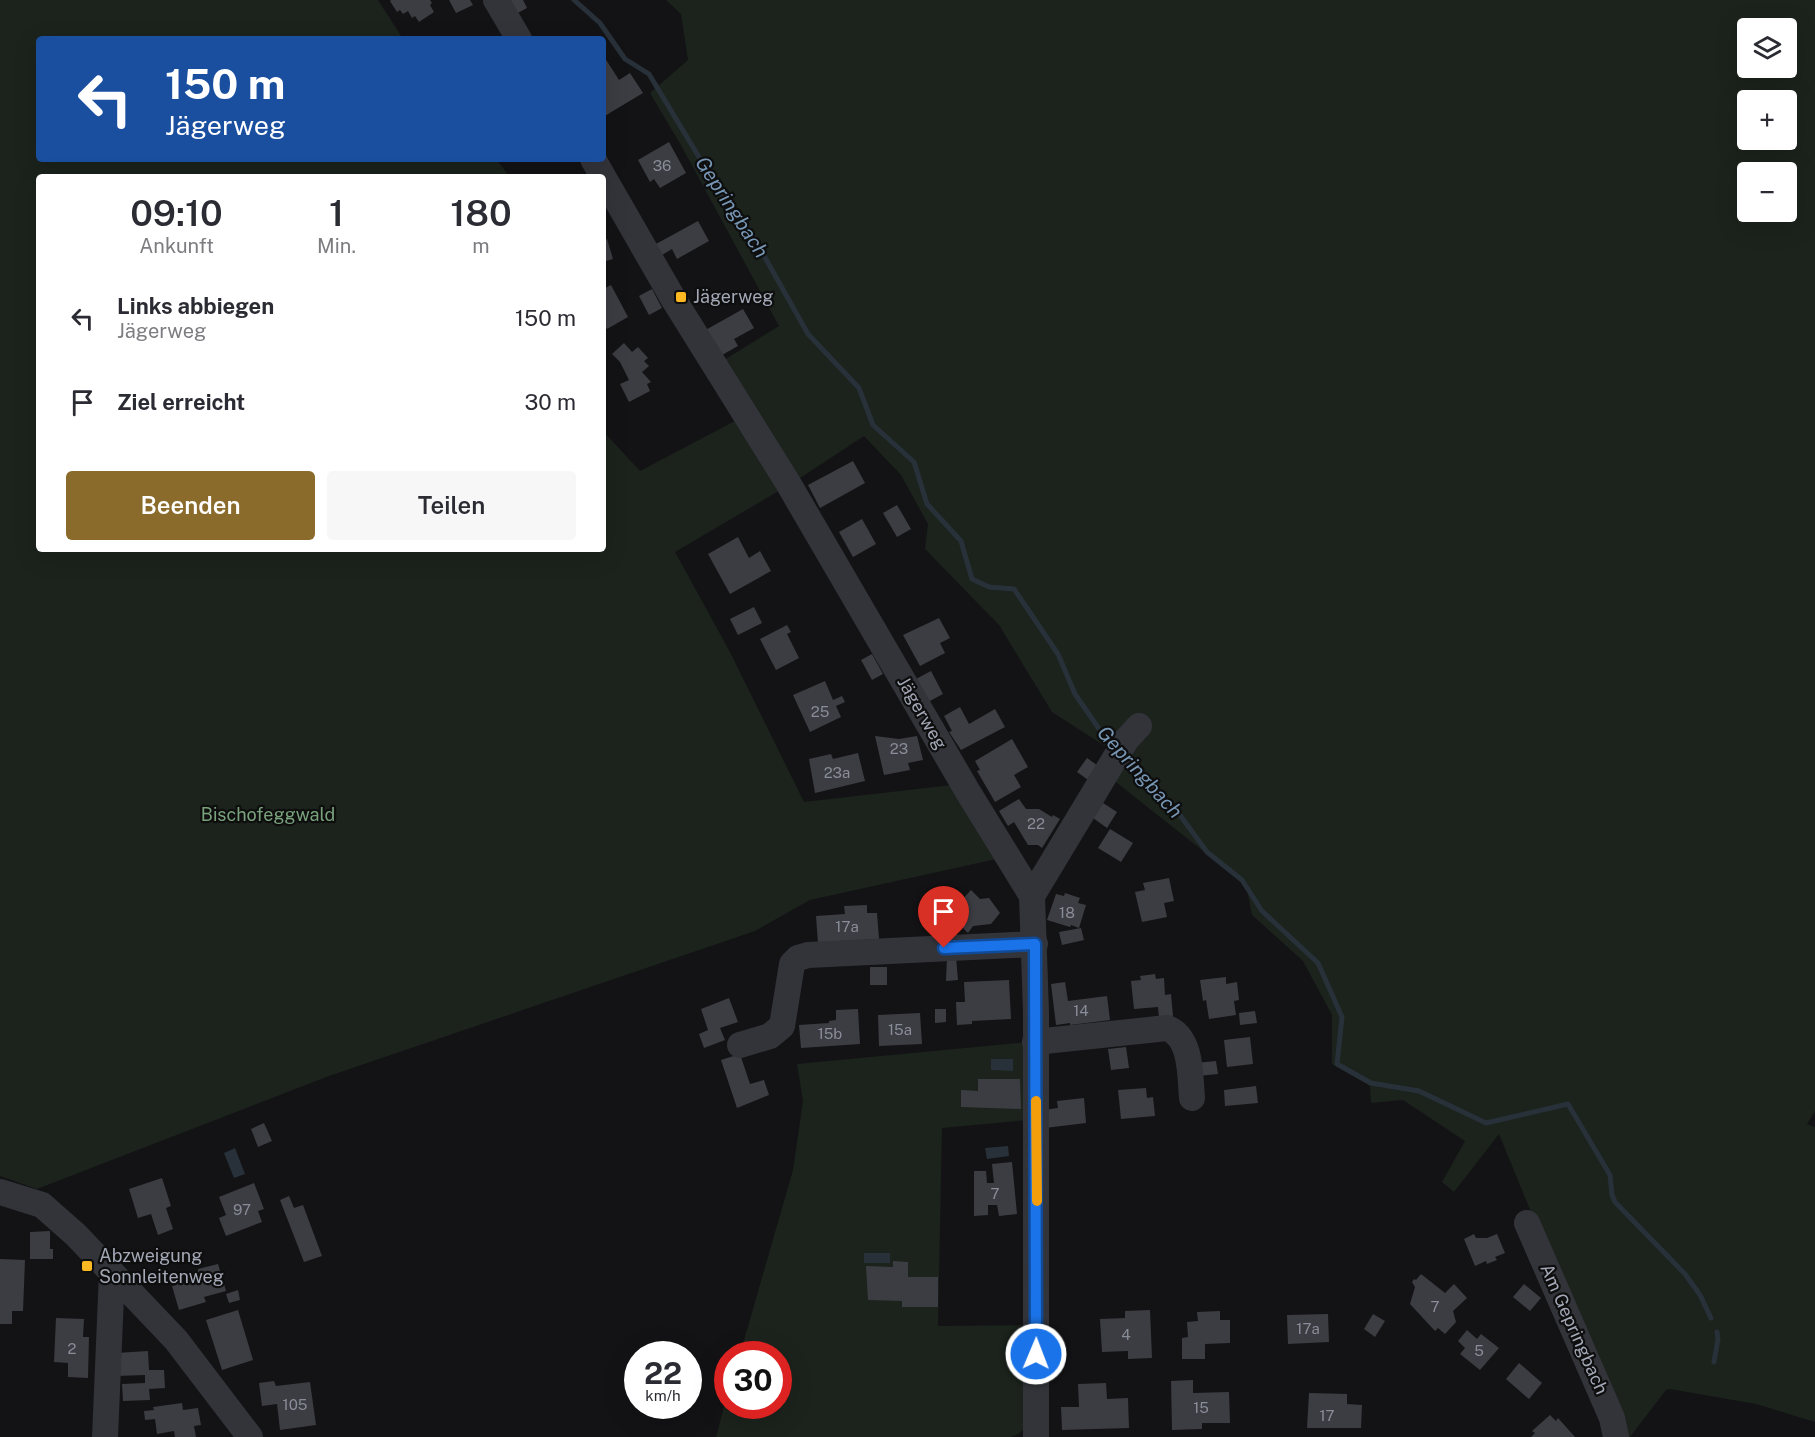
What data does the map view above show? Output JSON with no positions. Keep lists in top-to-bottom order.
{
  "streets": {
    "street": ["Jägerweg", "Am Gepringbach"]
  },
  "water": ["Gepringbach"],
  "parks": ["Bischofeggwald"],
  "places": {
    "transit": ["Jägerweg", "Abzweigung Sonnleitenweg"]
  },
  "house_numbers": [
    "36",
    "25",
    "23",
    "23a",
    "22",
    "18",
    "17a",
    "14",
    "15a",
    "15b",
    "7",
    "97",
    "7",
    "17a",
    "4",
    "2",
    "5",
    "105",
    "15",
    "17"
  ],
  "page": {
    "map_buttons": ["+", "−"],
    "turn": ["150 m", "Jägerweg"],
    "eta": [
      "09:10",
      "Ankunft",
      "1",
      "Min.",
      "180",
      "m"
    ],
    "list": [
      {
        "name": "Links abbiegen",
        "note": "Jägerweg",
        "value": "150 m"
      },
      {
        "name": "Ziel erreicht",
        "value": "30 m"
      }
    ],
    "buttons": ["Beenden", "Teilen"],
    "speed": "22 km/h",
    "limit": "30"
  }
}
